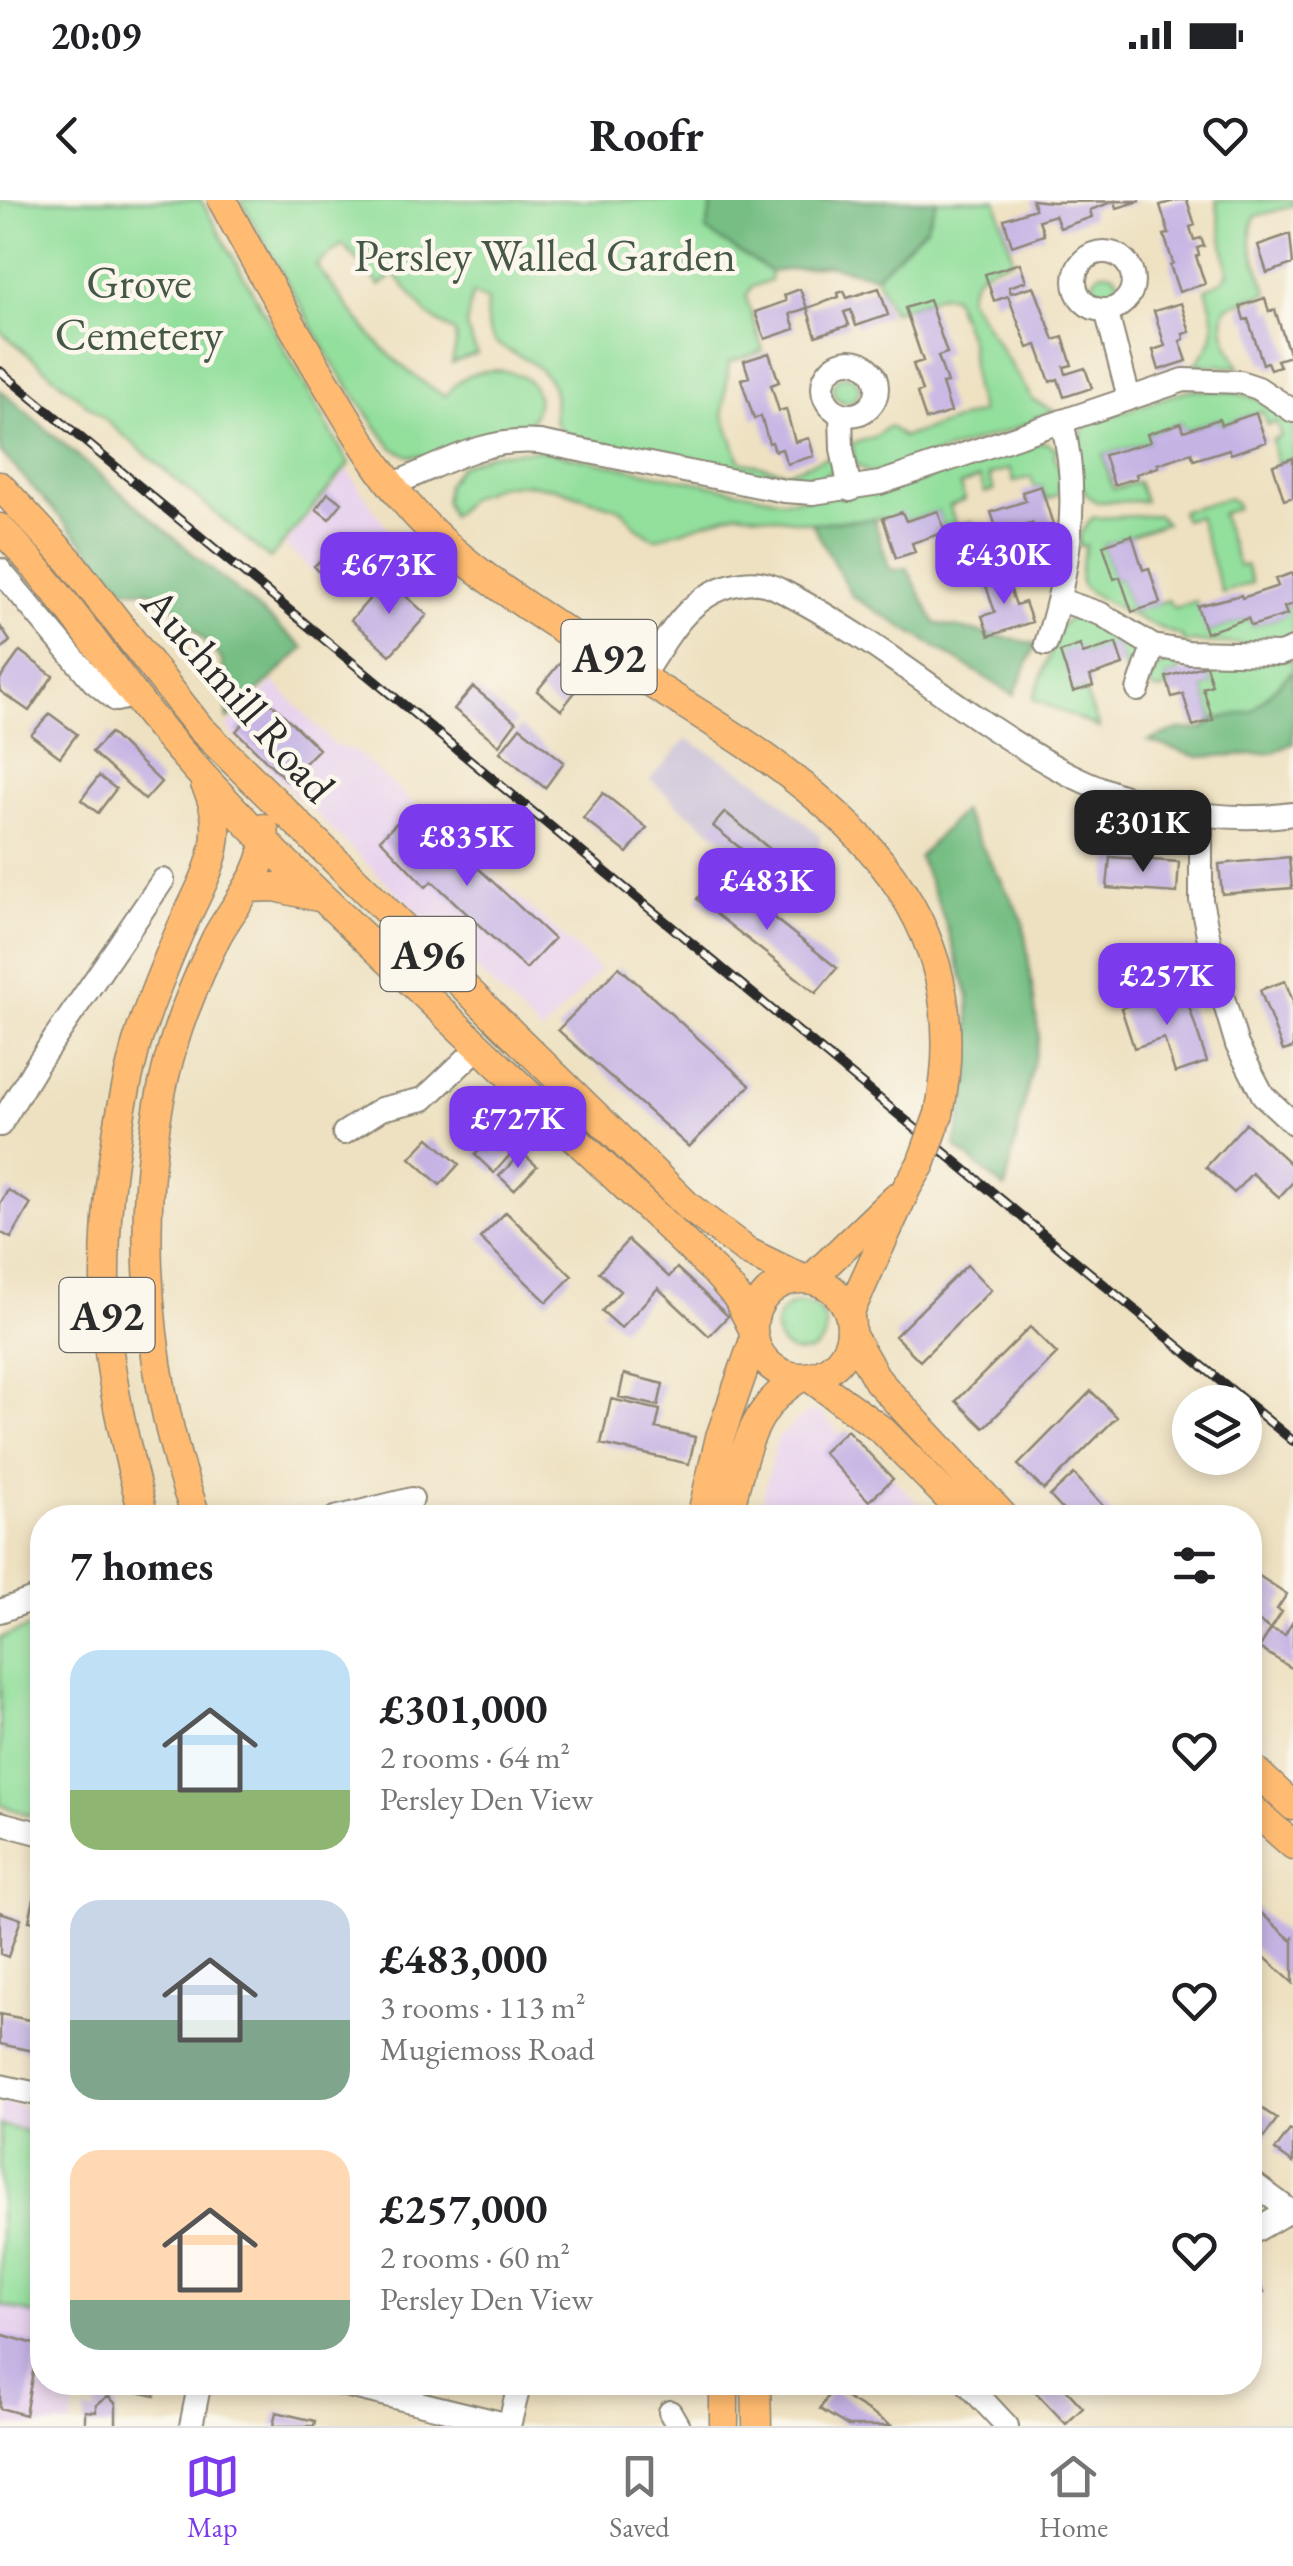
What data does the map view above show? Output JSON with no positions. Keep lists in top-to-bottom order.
{
  "streets": {
    "main road": ["A92", "Auchmill Road", "A96"]
  },
  "crossings": [
    ["A92", "Auchmill Road"],
    ["A92", "A96"],
    ["Auchmill Road", "A96"]
  ],
  "parks": ["Persley Walled Garden", "Grove Cemetery"],
  "page": {
    "status": "20:09",
    "header": "Roofr",
    "price": [
      "£430K",
      "£673K",
      "£301K",
      "£835K",
      "£483K",
      "£257K",
      "£727K"
    ],
    "heading": "7 homes",
    "list": [
      {
        "name": "£301,000",
        "note": "2 rooms · 64 m² · Persley Den View"
      },
      {
        "name": "£483,000",
        "note": "3 rooms · 113 m² · Mugiemoss Road"
      },
      {
        "name": "£257,000",
        "note": "2 rooms · 60 m² · Persley Den View"
      }
    ],
    "tabs": ["Map", "Saved", "Home"]
  }
}
